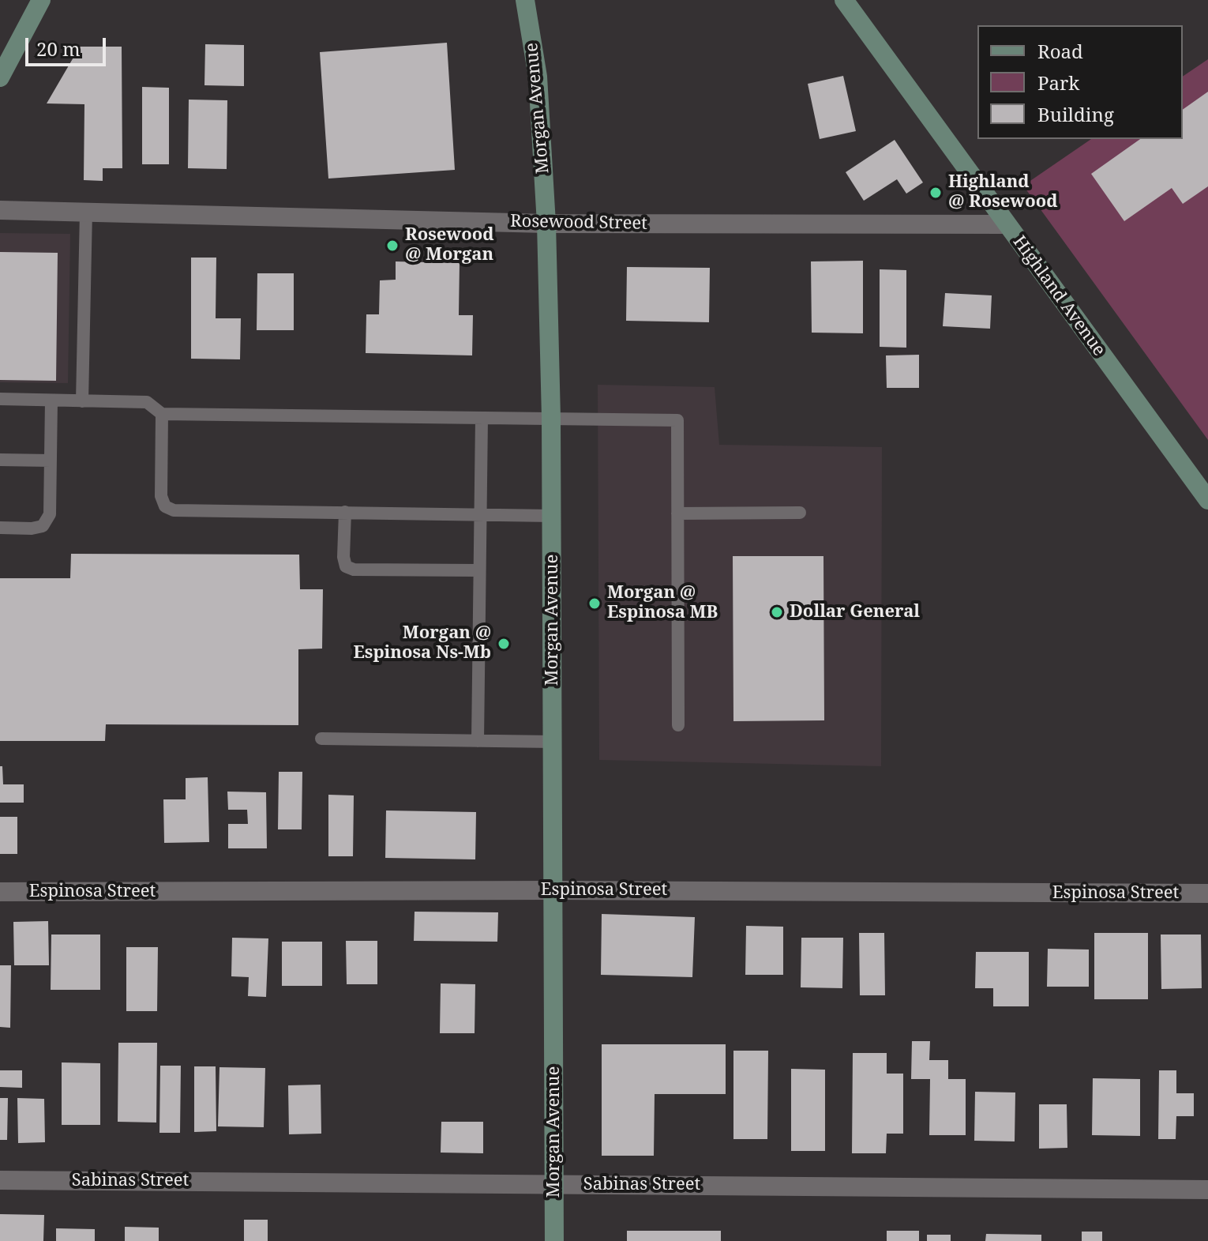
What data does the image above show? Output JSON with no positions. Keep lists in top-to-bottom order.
{
  "streets": {
    "main road": ["Morgan Avenue", "Highland Avenue"],
    "street": ["Rosewood Street", "Espinosa Street", "Sabinas Street"]
  },
  "crossings": [
    ["Morgan Avenue", "Rosewood Street"],
    ["Morgan Avenue", "Espinosa Street"],
    ["Morgan Avenue", "Sabinas Street"],
    ["Rosewood Street", "Highland Avenue"]
  ],
  "places": [
    "Highland @ Rosewood",
    "Rosewood @ Morgan",
    "Morgan @ Espinosa MB",
    "Dollar General",
    "Morgan @ Espinosa Ns-Mb"
  ],
  "legend": ["Road", "Park", "Building"],
  "scale_bar": "20 m"
}
